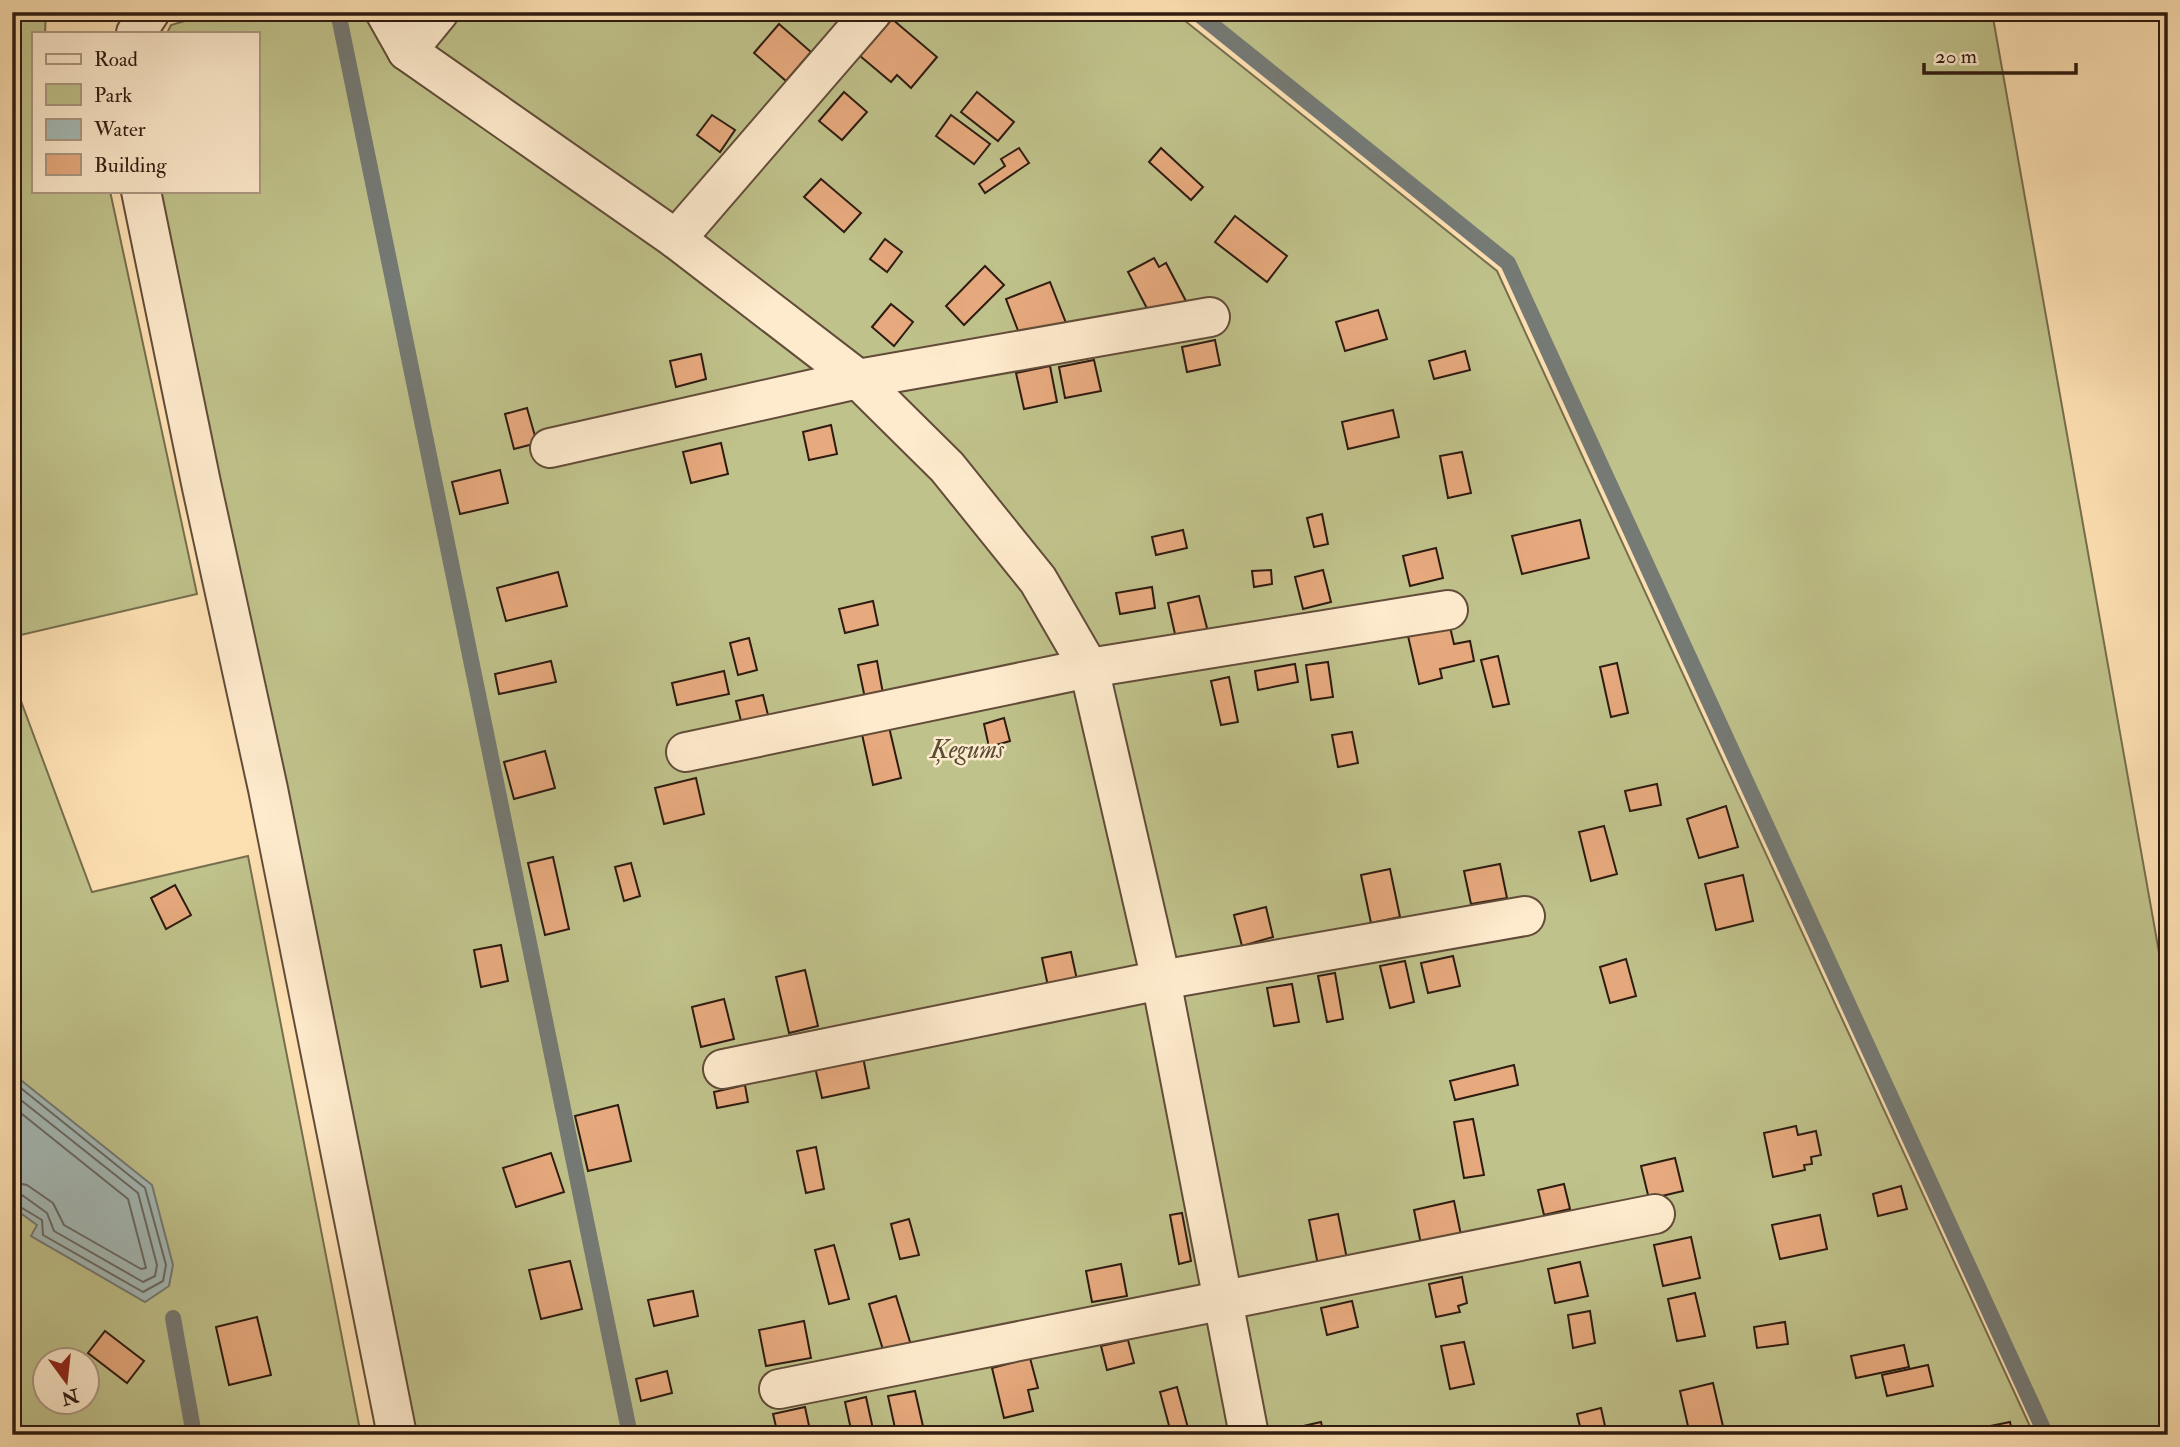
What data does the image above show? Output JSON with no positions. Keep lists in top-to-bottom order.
{
  "parks": ["Ķegums"],
  "legend": [
    "Road",
    "Park",
    "Water",
    "Building"
  ],
  "scale_bar": "20 m",
  "north": "bottom"
}
